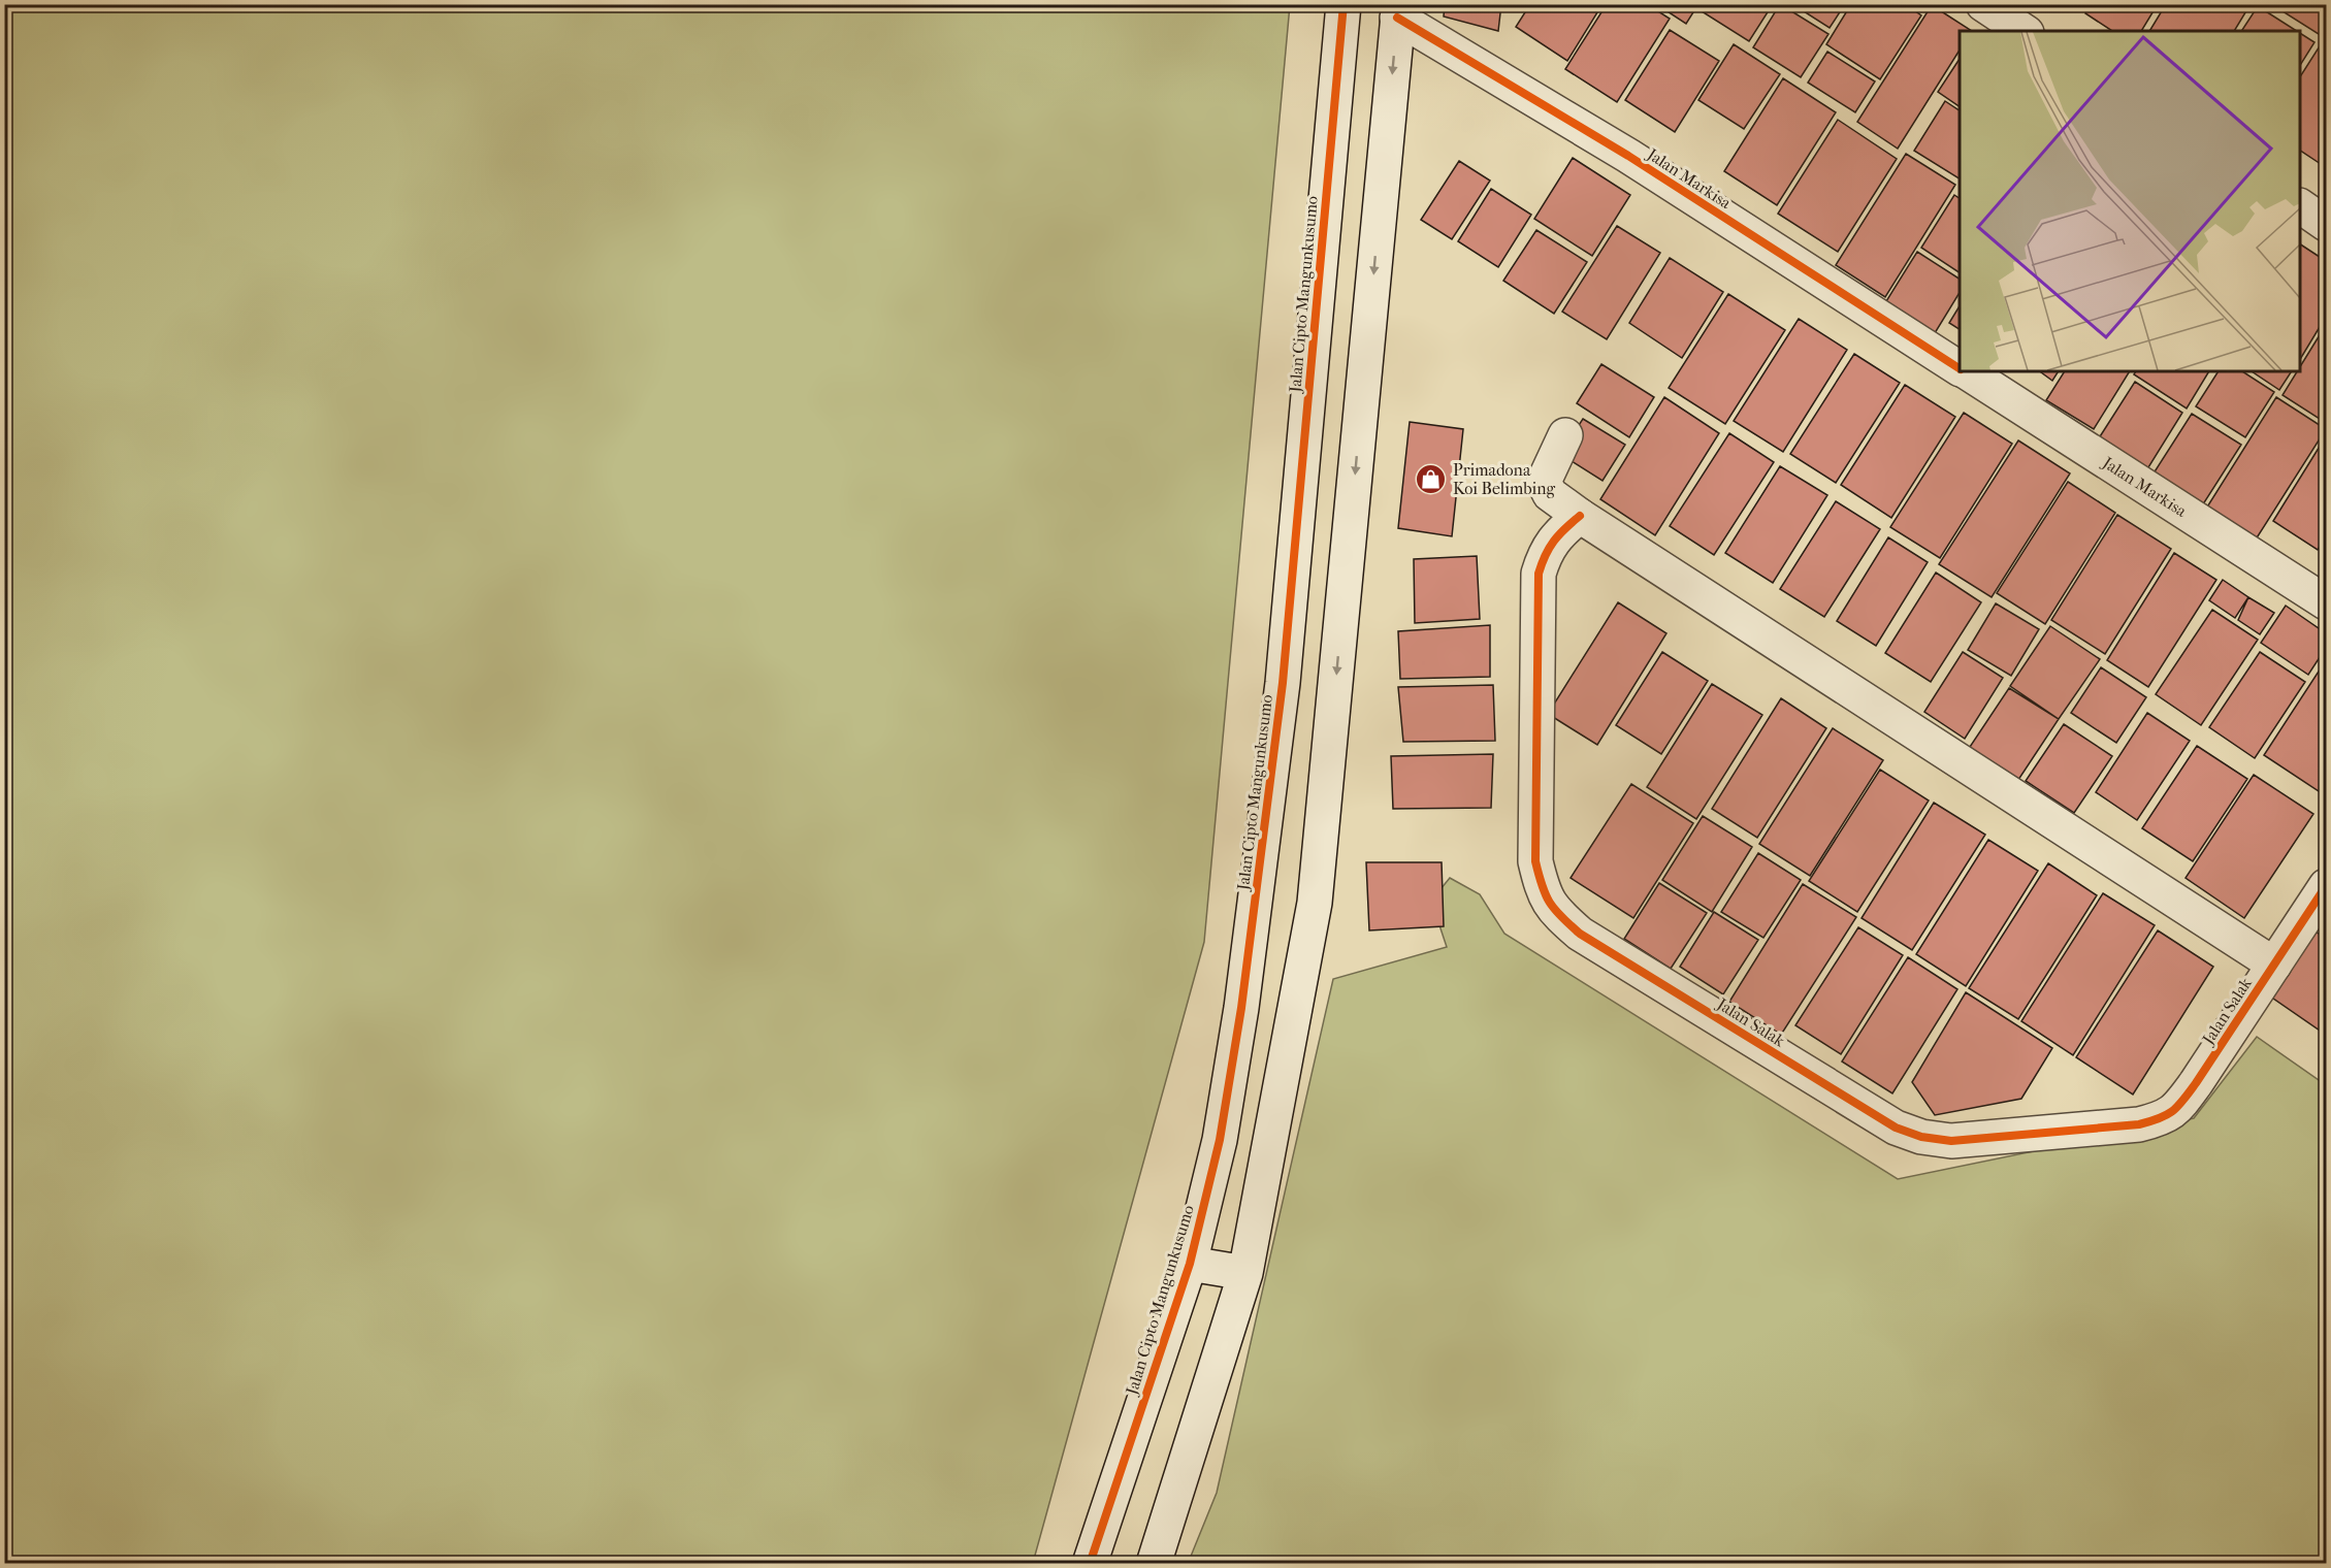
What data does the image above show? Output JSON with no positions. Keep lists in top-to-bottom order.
{
  "streets": {
    "street": ["Jalan Markisa", "Jalan Cipto Mangunkusumo", "Jalan Salak"]
  },
  "places": {
    "shop": ["Primadona Koi Belimbing"]
  }
}
